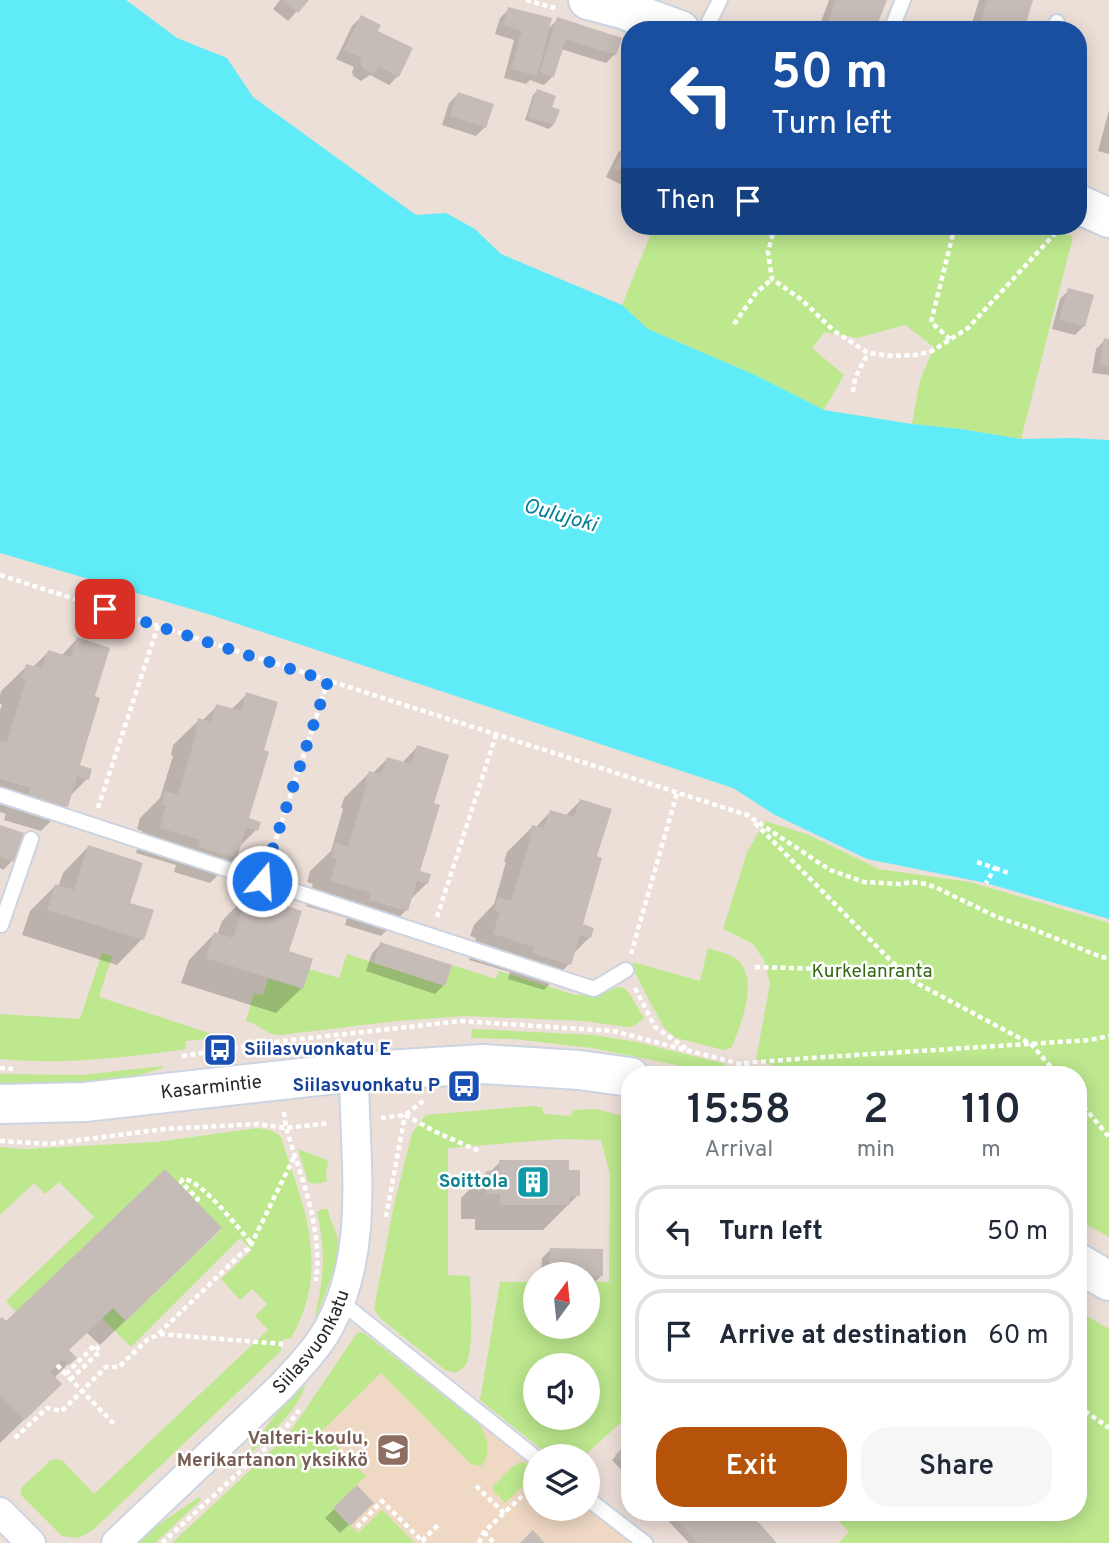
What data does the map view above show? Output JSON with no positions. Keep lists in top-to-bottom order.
{
  "streets": {
    "street": ["Kasarmintie", "Siilasvuonkatu"]
  },
  "crossings": [
    ["Kasarmintie", "Siilasvuonkatu"]
  ],
  "water": ["Oulujoki"],
  "parks": ["Kurkelanranta"],
  "places": {
    "bus stop": ["Siilasvuonkatu E", "Siilasvuonkatu P"],
    "building": ["Soittola"],
    "school or university": ["Valteri-koulu, Merikartanon yksikkö"]
  },
  "north": "top",
  "page": {
    "turn": ["50 m", "Turn left"],
    "then": "Then",
    "eta": [
      "15:58",
      "Arrival",
      "2",
      "min",
      "110",
      "m"
    ],
    "list": [
      {
        "name": "Turn left",
        "value": "50 m"
      },
      {
        "name": "Arrive at destination",
        "value": "60 m"
      }
    ],
    "buttons": ["Exit", "Share"]
  }
}
